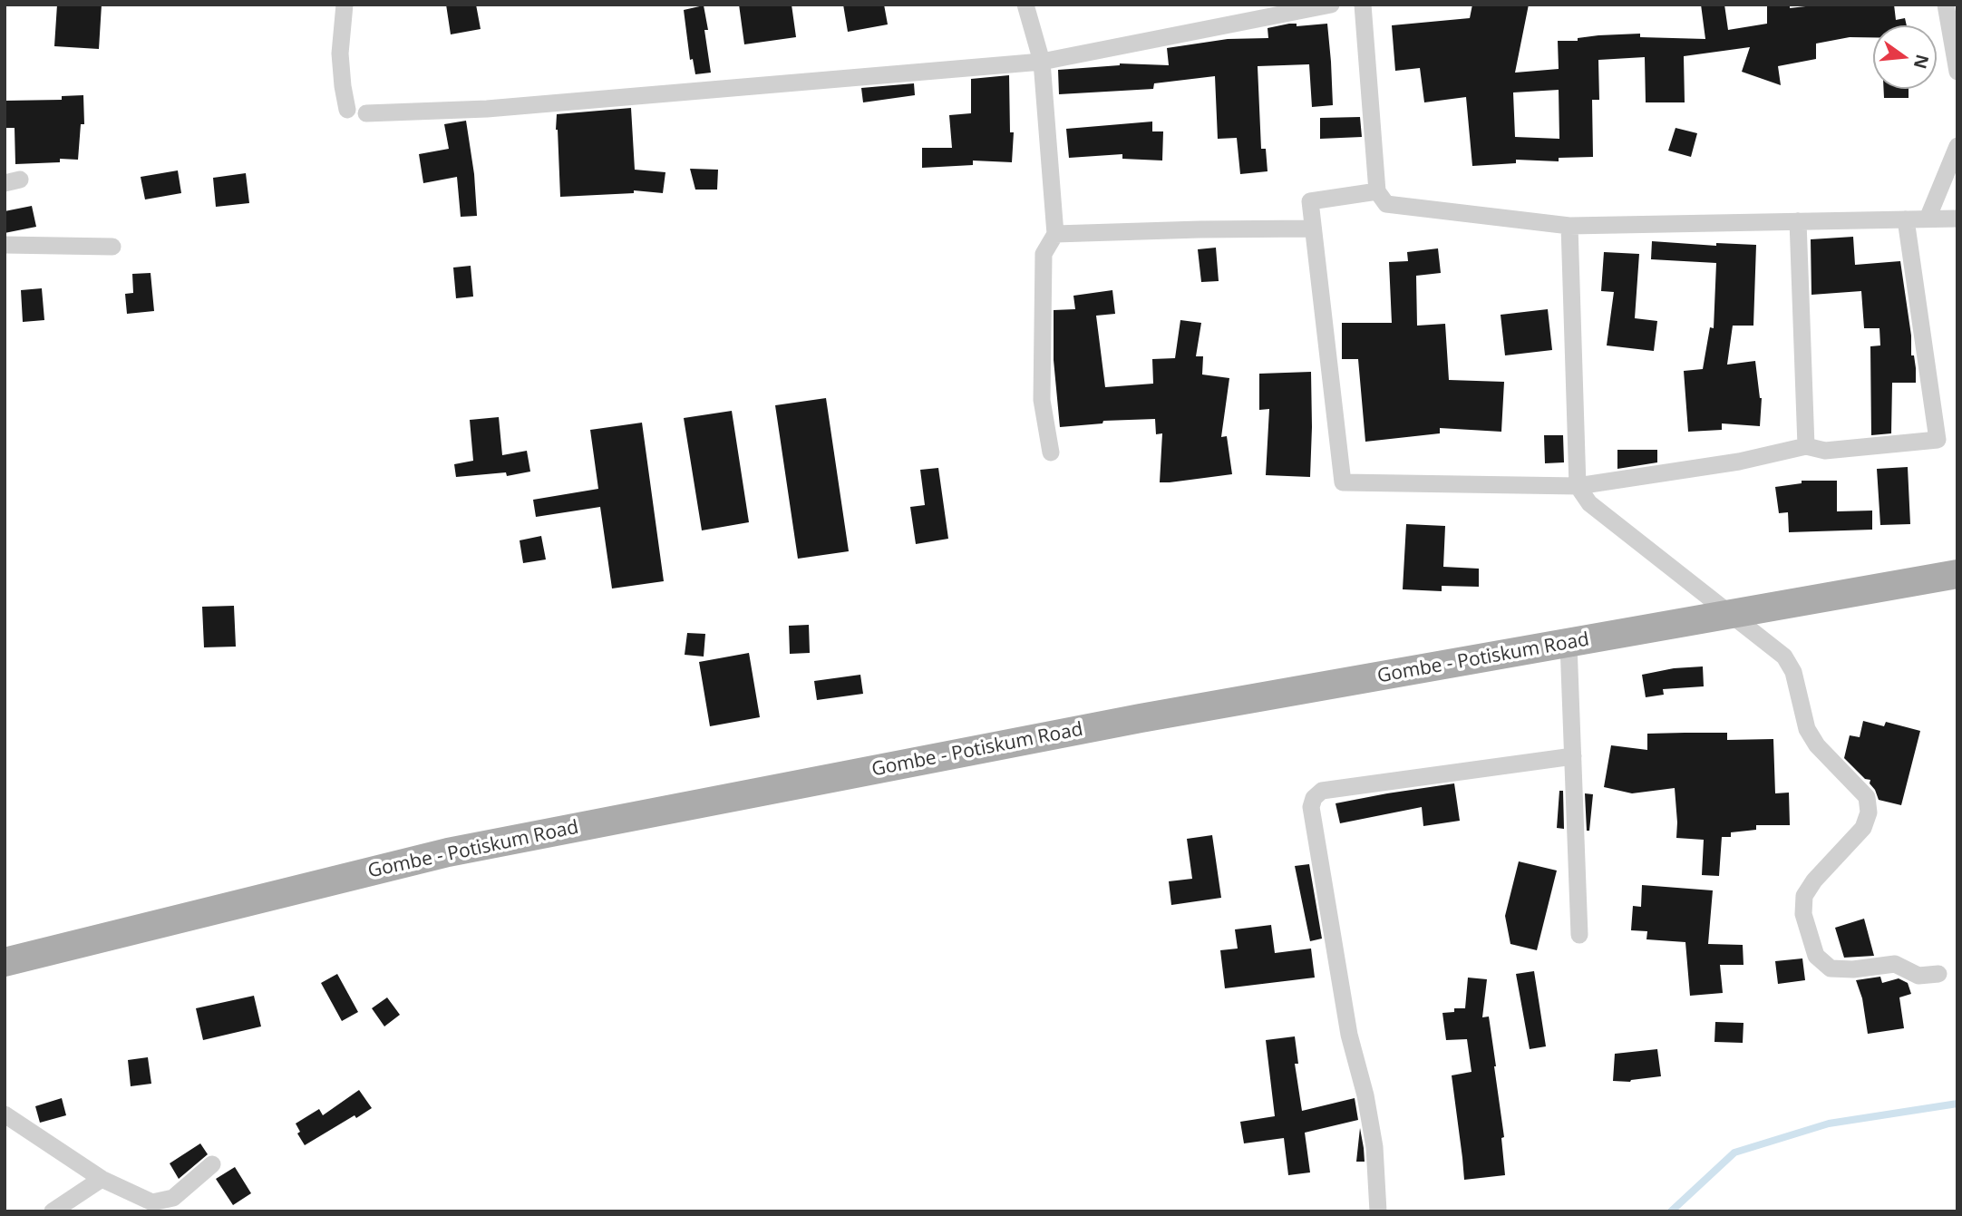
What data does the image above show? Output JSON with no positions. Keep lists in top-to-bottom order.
{
  "streets": {
    "main road": ["Gombe - Potiskum Road"]
  },
  "north": "right"
}
